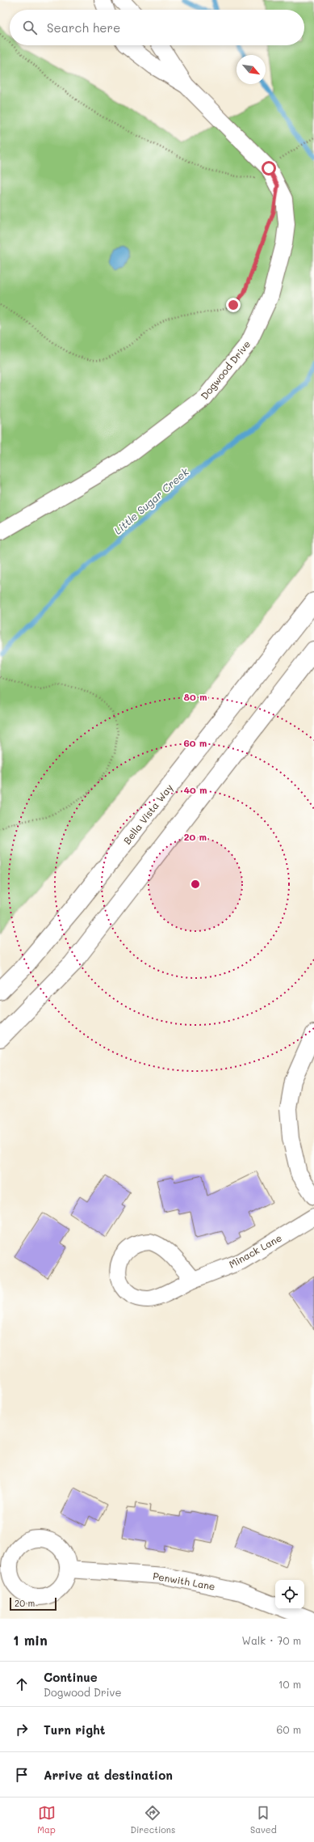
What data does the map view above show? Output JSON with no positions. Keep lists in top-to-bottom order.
{
  "streets": {
    "main road": ["Bella Vista Way"],
    "street": ["Dogwood Drive", "Minack Lane", "Penwith Lane"]
  },
  "water": ["Little Sugar Creek"],
  "scale_bar": "20 m",
  "north": "bottom right",
  "page": {
    "search": "Search here",
    "scale": "20 m",
    "heading": ["1 min", "Walk · 70 m"],
    "list": [
      ["Continue", "Dogwood Drive", "10 m"],
      ["Turn right", "60 m"],
      "Arrive at destination"
    ],
    "nav": ["Map", "Directions", "Saved"]
  },
  "rings": [
    "80 m",
    "60 m",
    "40 m",
    "20 m"
  ]
}
